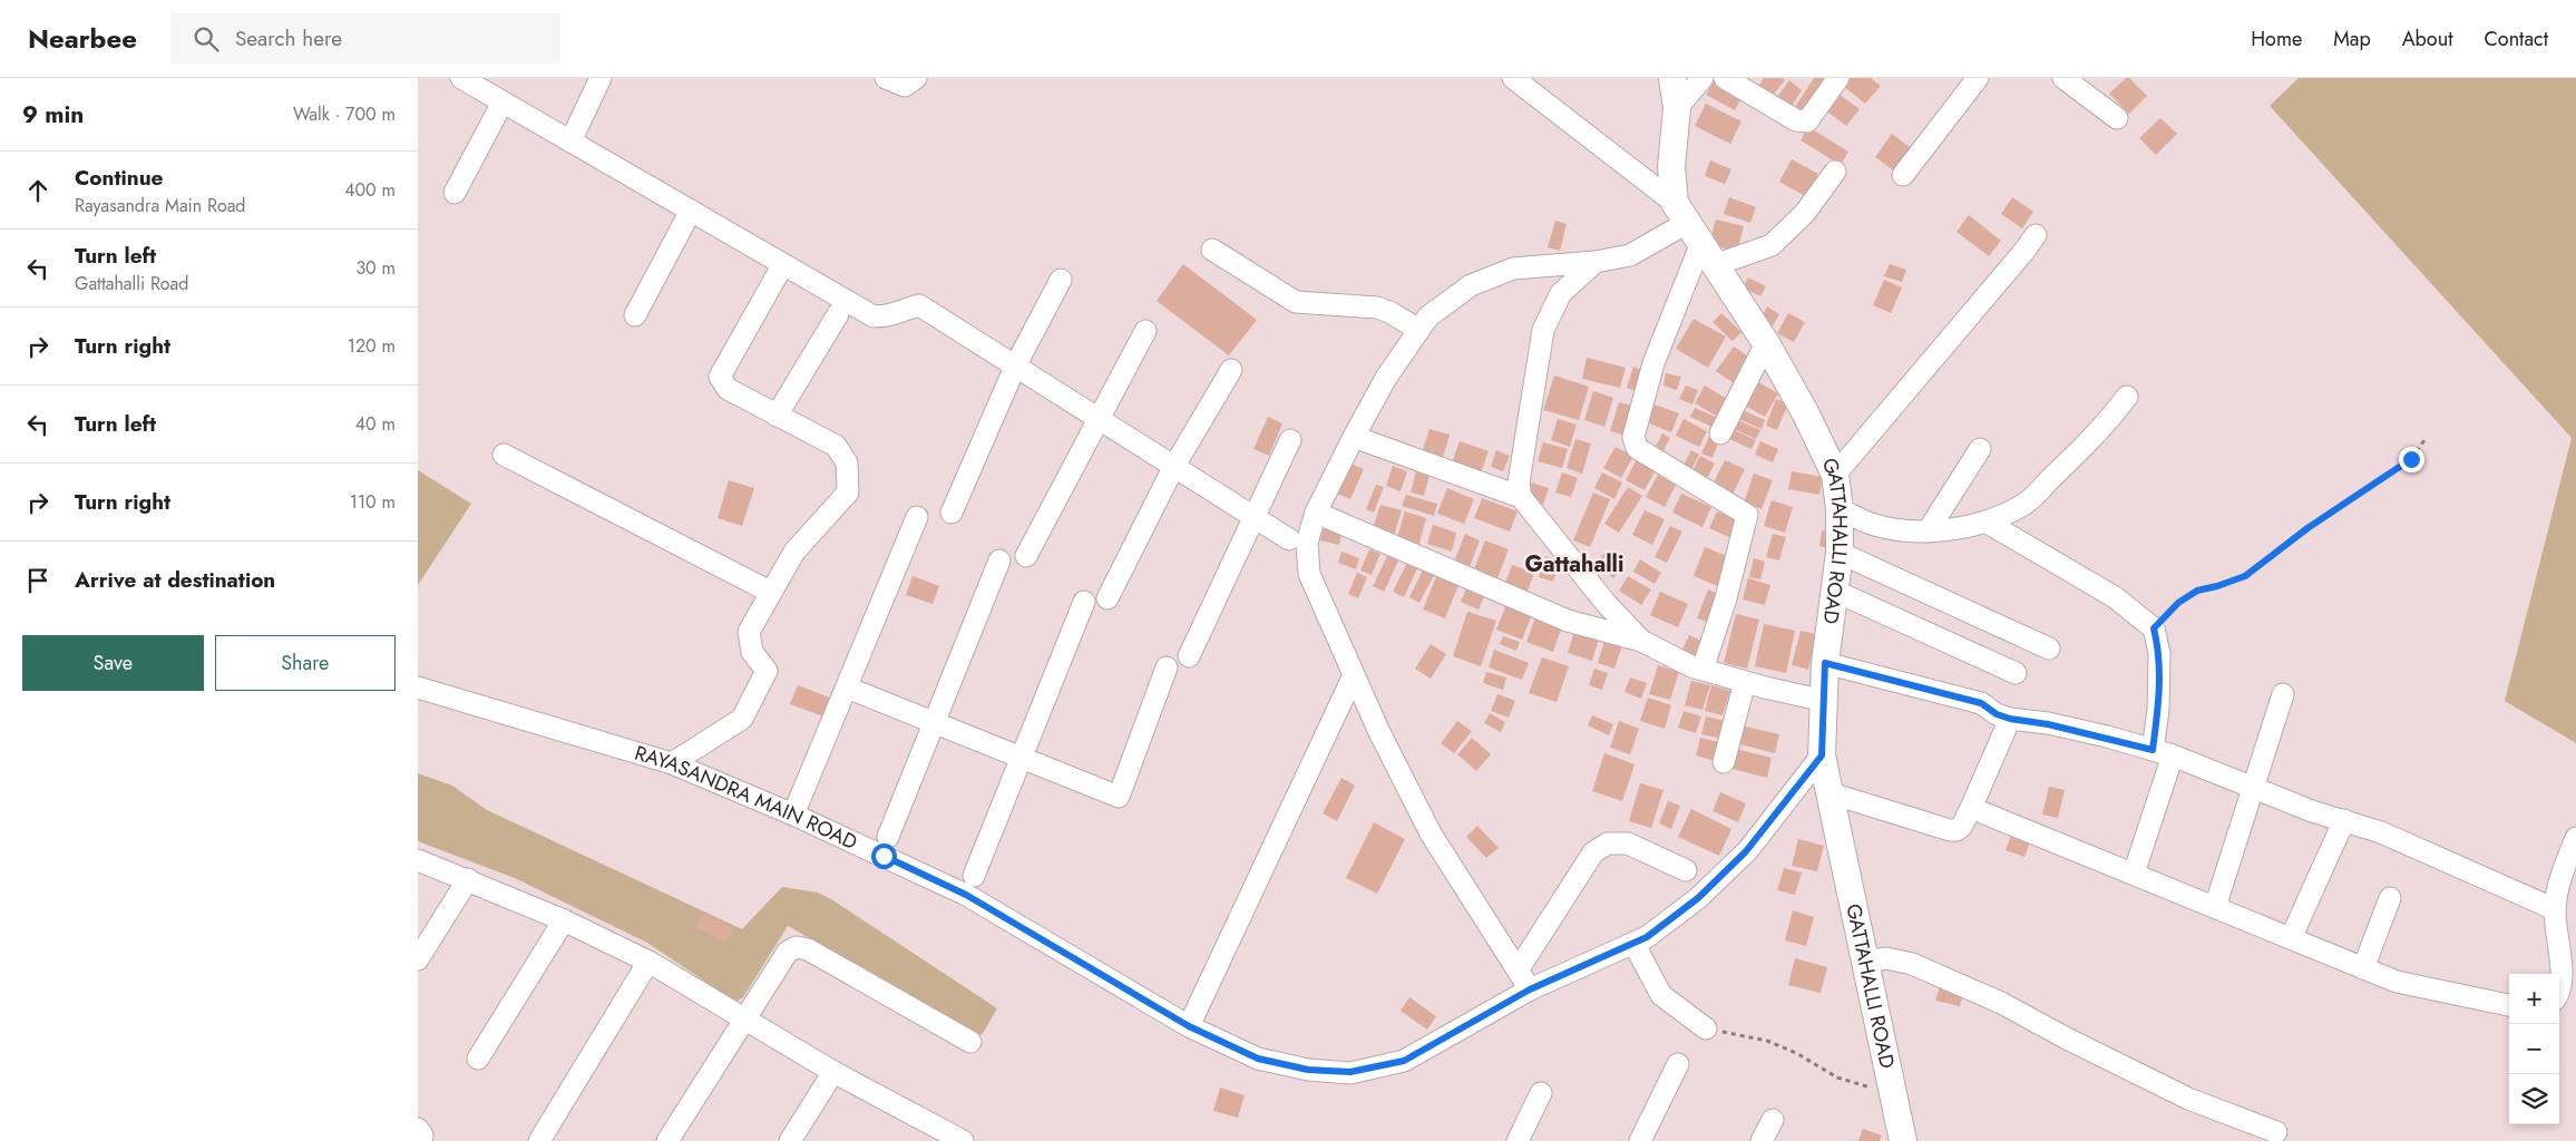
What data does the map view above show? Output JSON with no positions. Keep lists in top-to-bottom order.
{
  "streets": {
    "main road": ["GATTAHALLI ROAD"],
    "street": ["RAYASANDRA MAIN ROAD"]
  },
  "crossings": [
    ["GATTAHALLI ROAD", "RAYASANDRA MAIN ROAD"]
  ],
  "districts": ["Gattahalli"],
  "page": {
    "header": "Nearbee",
    "search": "Search here",
    "nav": [
      "Home",
      "Map",
      "About",
      "Contact"
    ],
    "heading": ["9 min", "Walk · 700 m"],
    "list": [
      ["Continue", "Rayasandra Main Road", "400 m"],
      ["Turn left", "Gattahalli Road", "30 m"],
      ["Turn right", "120 m"],
      ["Turn left", "40 m"],
      ["Turn right", "110 m"],
      "Arrive at destination"
    ],
    "buttons": ["Save", "Share"],
    "map_buttons": ["+", "−"]
  }
}
